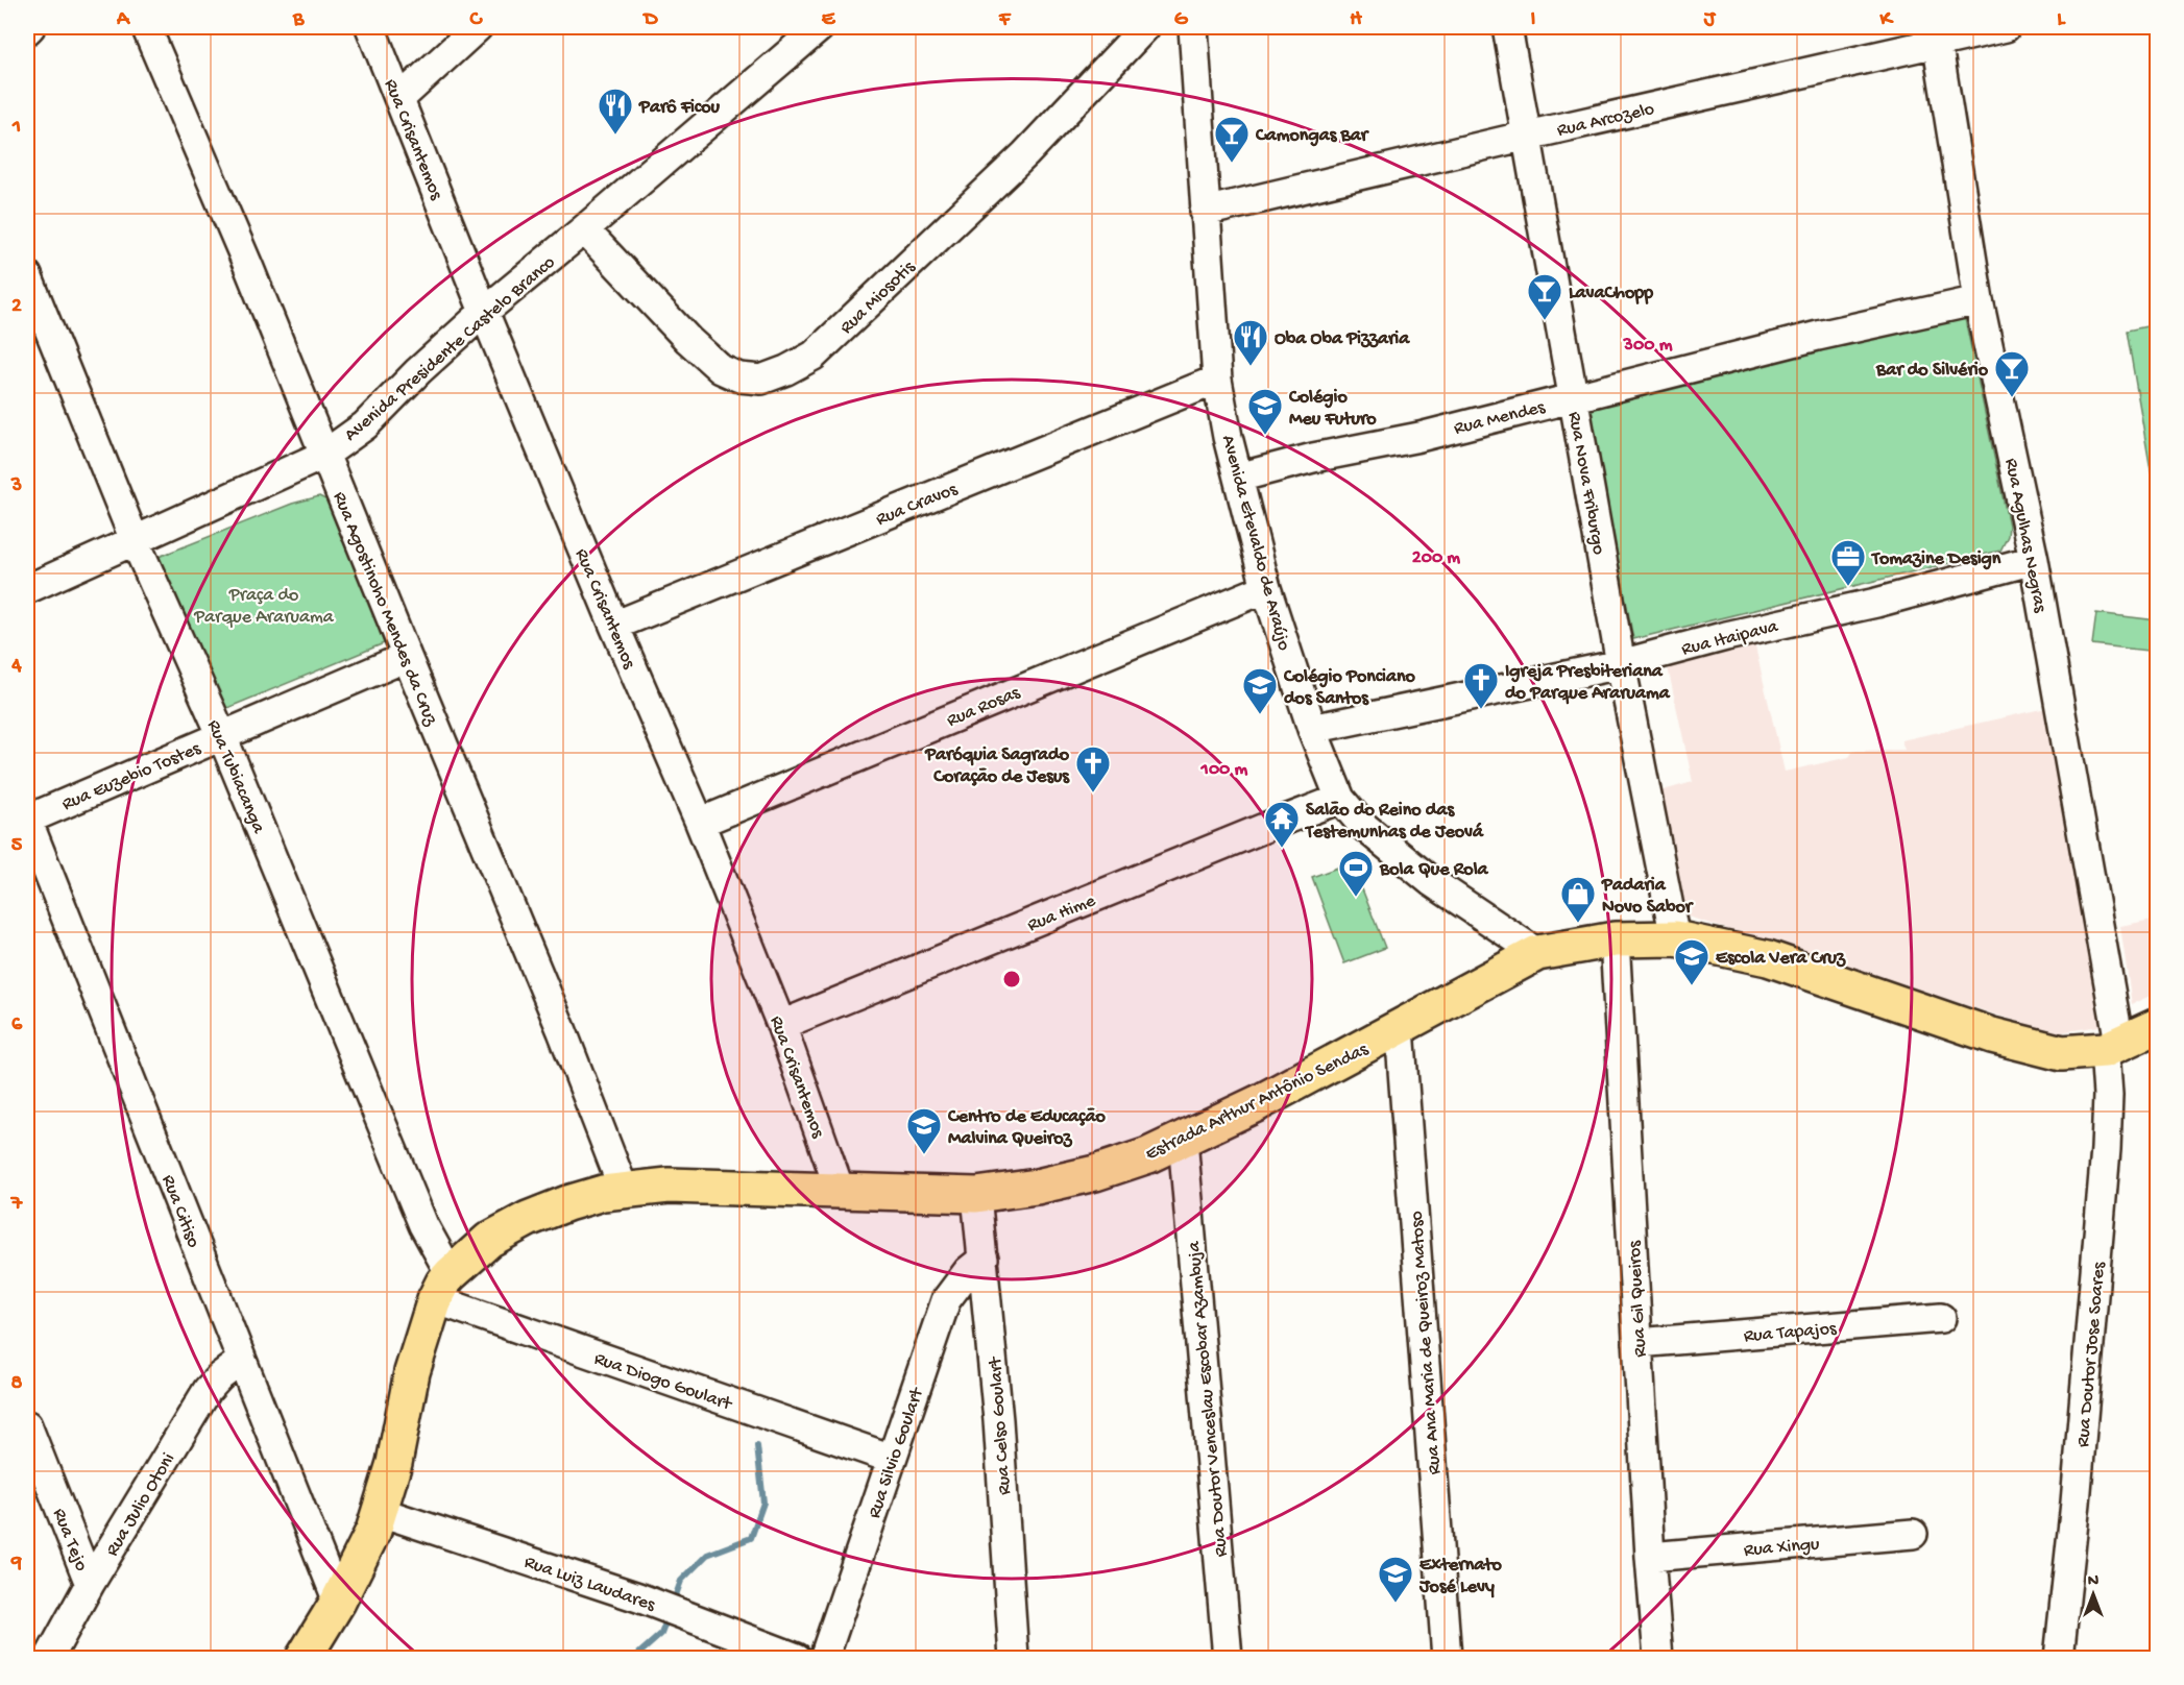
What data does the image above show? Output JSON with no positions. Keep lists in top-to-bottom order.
{
  "streets": {
    "main road": ["Estrada Arthur Antônio Sendas"],
    "street": [
      "Rua Arcozelo",
      "Rua Crisantemos",
      "Rua Miosotis",
      "Avenida Presidente Castelo Branco",
      "Rua Mendes",
      "Rua Nova Friburgo",
      "Rua Cravos",
      "Rua Agulhas Negras",
      "Avenida Etevaldo de Araújo",
      "Rua Agostinoho Mendes da Cruz",
      "Rua Itaipava",
      "Rua Rosas",
      "Rua Euzebio Tostes",
      "Rua Tubiacanga",
      "Rua Hime",
      "Rua Citiso",
      "Rua Gil Queiros",
      "Rua Tapajos",
      "Rua Ana Maria de Queiroz Matoso",
      "Rua Doutor Jose Soares",
      "Rua Diogo Goulart",
      "Rua Doutor Venceslau Escobar Azambuja",
      "Rua Celso Goulart",
      "Rua Silvio Goulart",
      "Rua Julio Otoni",
      "Rua Tejo",
      "Rua Xingu",
      "Rua Luiz Laudares"
    ]
  },
  "crossings": [
    ["Rua Arcozelo", "Rua Nova Friburgo"],
    ["Rua Arcozelo", "Rua Agulhas Negras"],
    ["Rua Arcozelo", "Avenida Etevaldo de Araújo"],
    ["Rua Crisantemos", "Avenida Presidente Castelo Branco"],
    ["Rua Crisantemos", "Rua Cravos"],
    ["Rua Crisantemos", "Rua Rosas"],
    ["Rua Crisantemos", "Rua Hime"],
    ["Rua Crisantemos", "Estrada Arthur Antônio Sendas"],
    ["Rua Miosotis", "Avenida Presidente Castelo Branco"],
    ["Avenida Presidente Castelo Branco", "Rua Agostinoho Mendes da Cruz"],
    ["Avenida Presidente Castelo Branco", "Rua Tubiacanga"],
    ["Rua Mendes", "Rua Nova Friburgo"],
    ["Rua Mendes", "Rua Agulhas Negras"],
    ["Rua Mendes", "Avenida Etevaldo de Araújo"],
    ["Rua Nova Friburgo", "Rua Itaipava"],
    ["Rua Nova Friburgo", "Estrada Arthur Antônio Sendas"],
    ["Rua Cravos", "Avenida Etevaldo de Araújo"],
    ["Rua Agulhas Negras", "Rua Itaipava"],
    ["Rua Agulhas Negras", "Estrada Arthur Antônio Sendas"],
    ["Rua Agulhas Negras", "Rua Doutor Jose Soares"],
    ["Avenida Etevaldo de Araújo", "Rua Itaipava"],
    ["Avenida Etevaldo de Araújo", "Rua Rosas"],
    ["Avenida Etevaldo de Araújo", "Rua Hime"],
    ["Avenida Etevaldo de Araújo", "Estrada Arthur Antônio Sendas"],
    ["Rua Agostinoho Mendes da Cruz", "Rua Euzebio Tostes"],
    ["Rua Agostinoho Mendes da Cruz", "Estrada Arthur Antônio Sendas"],
    ["Rua Euzebio Tostes", "Rua Tubiacanga"],
    ["Rua Euzebio Tostes", "Rua Citiso"],
    ["Rua Tubiacanga", "Estrada Arthur Antônio Sendas"],
    ["Rua Tubiacanga", "Rua Diogo Goulart"],
    ["Estrada Arthur Antônio Sendas", "Rua Gil Queiros"],
    ["Estrada Arthur Antônio Sendas", "Rua Ana Maria de Queiroz Matoso"],
    ["Estrada Arthur Antônio Sendas", "Rua Doutor Jose Soares"],
    ["Estrada Arthur Antônio Sendas", "Rua Diogo Goulart"],
    ["Estrada Arthur Antônio Sendas", "Rua Doutor Venceslau Escobar Azambuja"],
    ["Estrada Arthur Antônio Sendas", "Rua Celso Goulart"],
    ["Rua Citiso", "Rua Julio Otoni"],
    ["Rua Gil Queiros", "Rua Tapajos"],
    ["Rua Gil Queiros", "Rua Xingu"],
    ["Rua Diogo Goulart", "Rua Silvio Goulart"],
    ["Rua Celso Goulart", "Rua Silvio Goulart"],
    ["Rua Julio Otoni", "Rua Tejo"]
  ],
  "parks": ["Praça do Parque Araruama"],
  "places": {
    "restaurant": ["Parô Ficou", "Oba Oba Pizzaria"],
    "bar": ["Camongas Bar", "LavaChopp", "Bar do Silvério"],
    "school or university": [
      "Colégio Meu Futuro",
      "Colégio Ponciano dos Santos",
      "Escola Vera Cruz",
      "Centro de Educação Malvina Queiroz",
      "Externato José Levy"
    ],
    "office": ["Tomazine Design"],
    "church": ["Igreja Presbiteriana do Parque Araruama", "Paróquia Sagrado Coração de Jesus"],
    "temple": ["Salão do Reino das Testemunhas de Jeová"],
    "sports": ["Bola Que Rola"],
    "shop": ["Padaria Novo Sabor"]
  },
  "north": "top",
  "grid": {
    "columns": [
      "A",
      "B",
      "C",
      "D",
      "E",
      "F",
      "G",
      "H",
      "I",
      "J",
      "K",
      "L"
    ],
    "rows": [
      "1",
      "2",
      "3",
      "4",
      "5",
      "6",
      "7",
      "8",
      "9"
    ]
  },
  "rings": ["300 m", "200 m", "100 m"]
}
